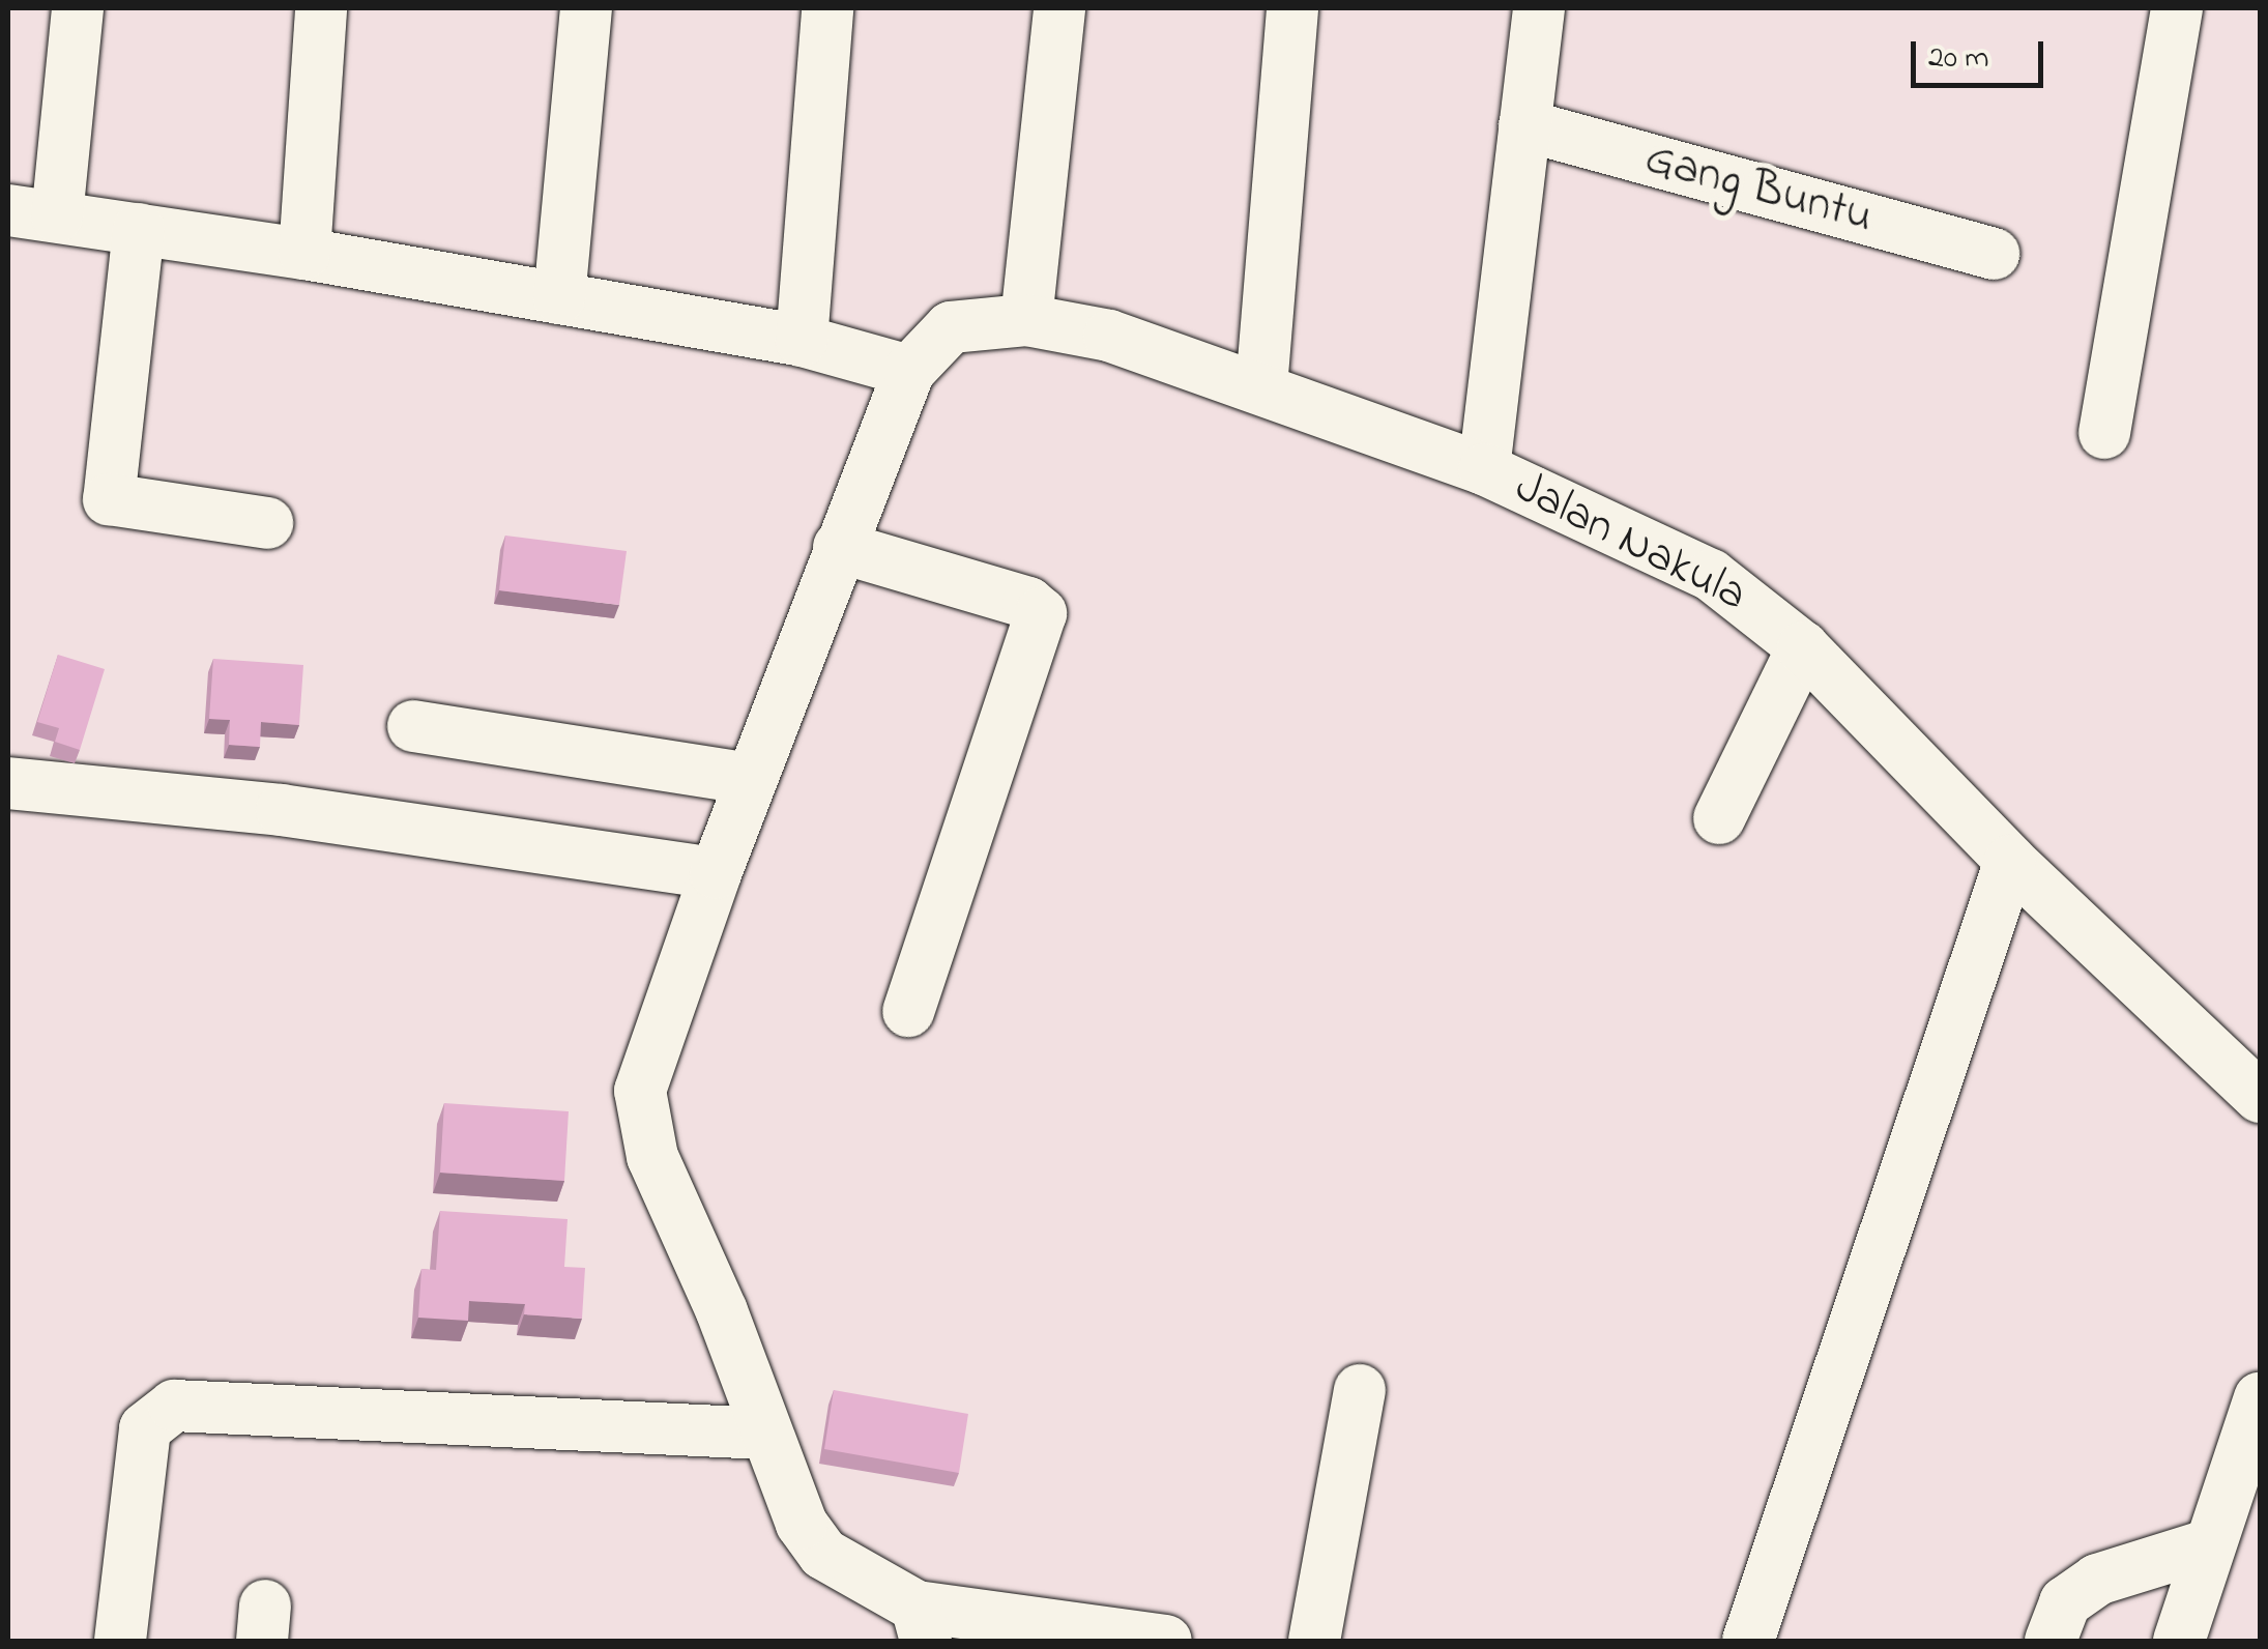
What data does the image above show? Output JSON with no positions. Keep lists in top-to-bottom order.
{
  "streets": {
    "street": ["Gang Buntu", "Jalan Nakula"]
  },
  "scale_bar": "20 m"
}
